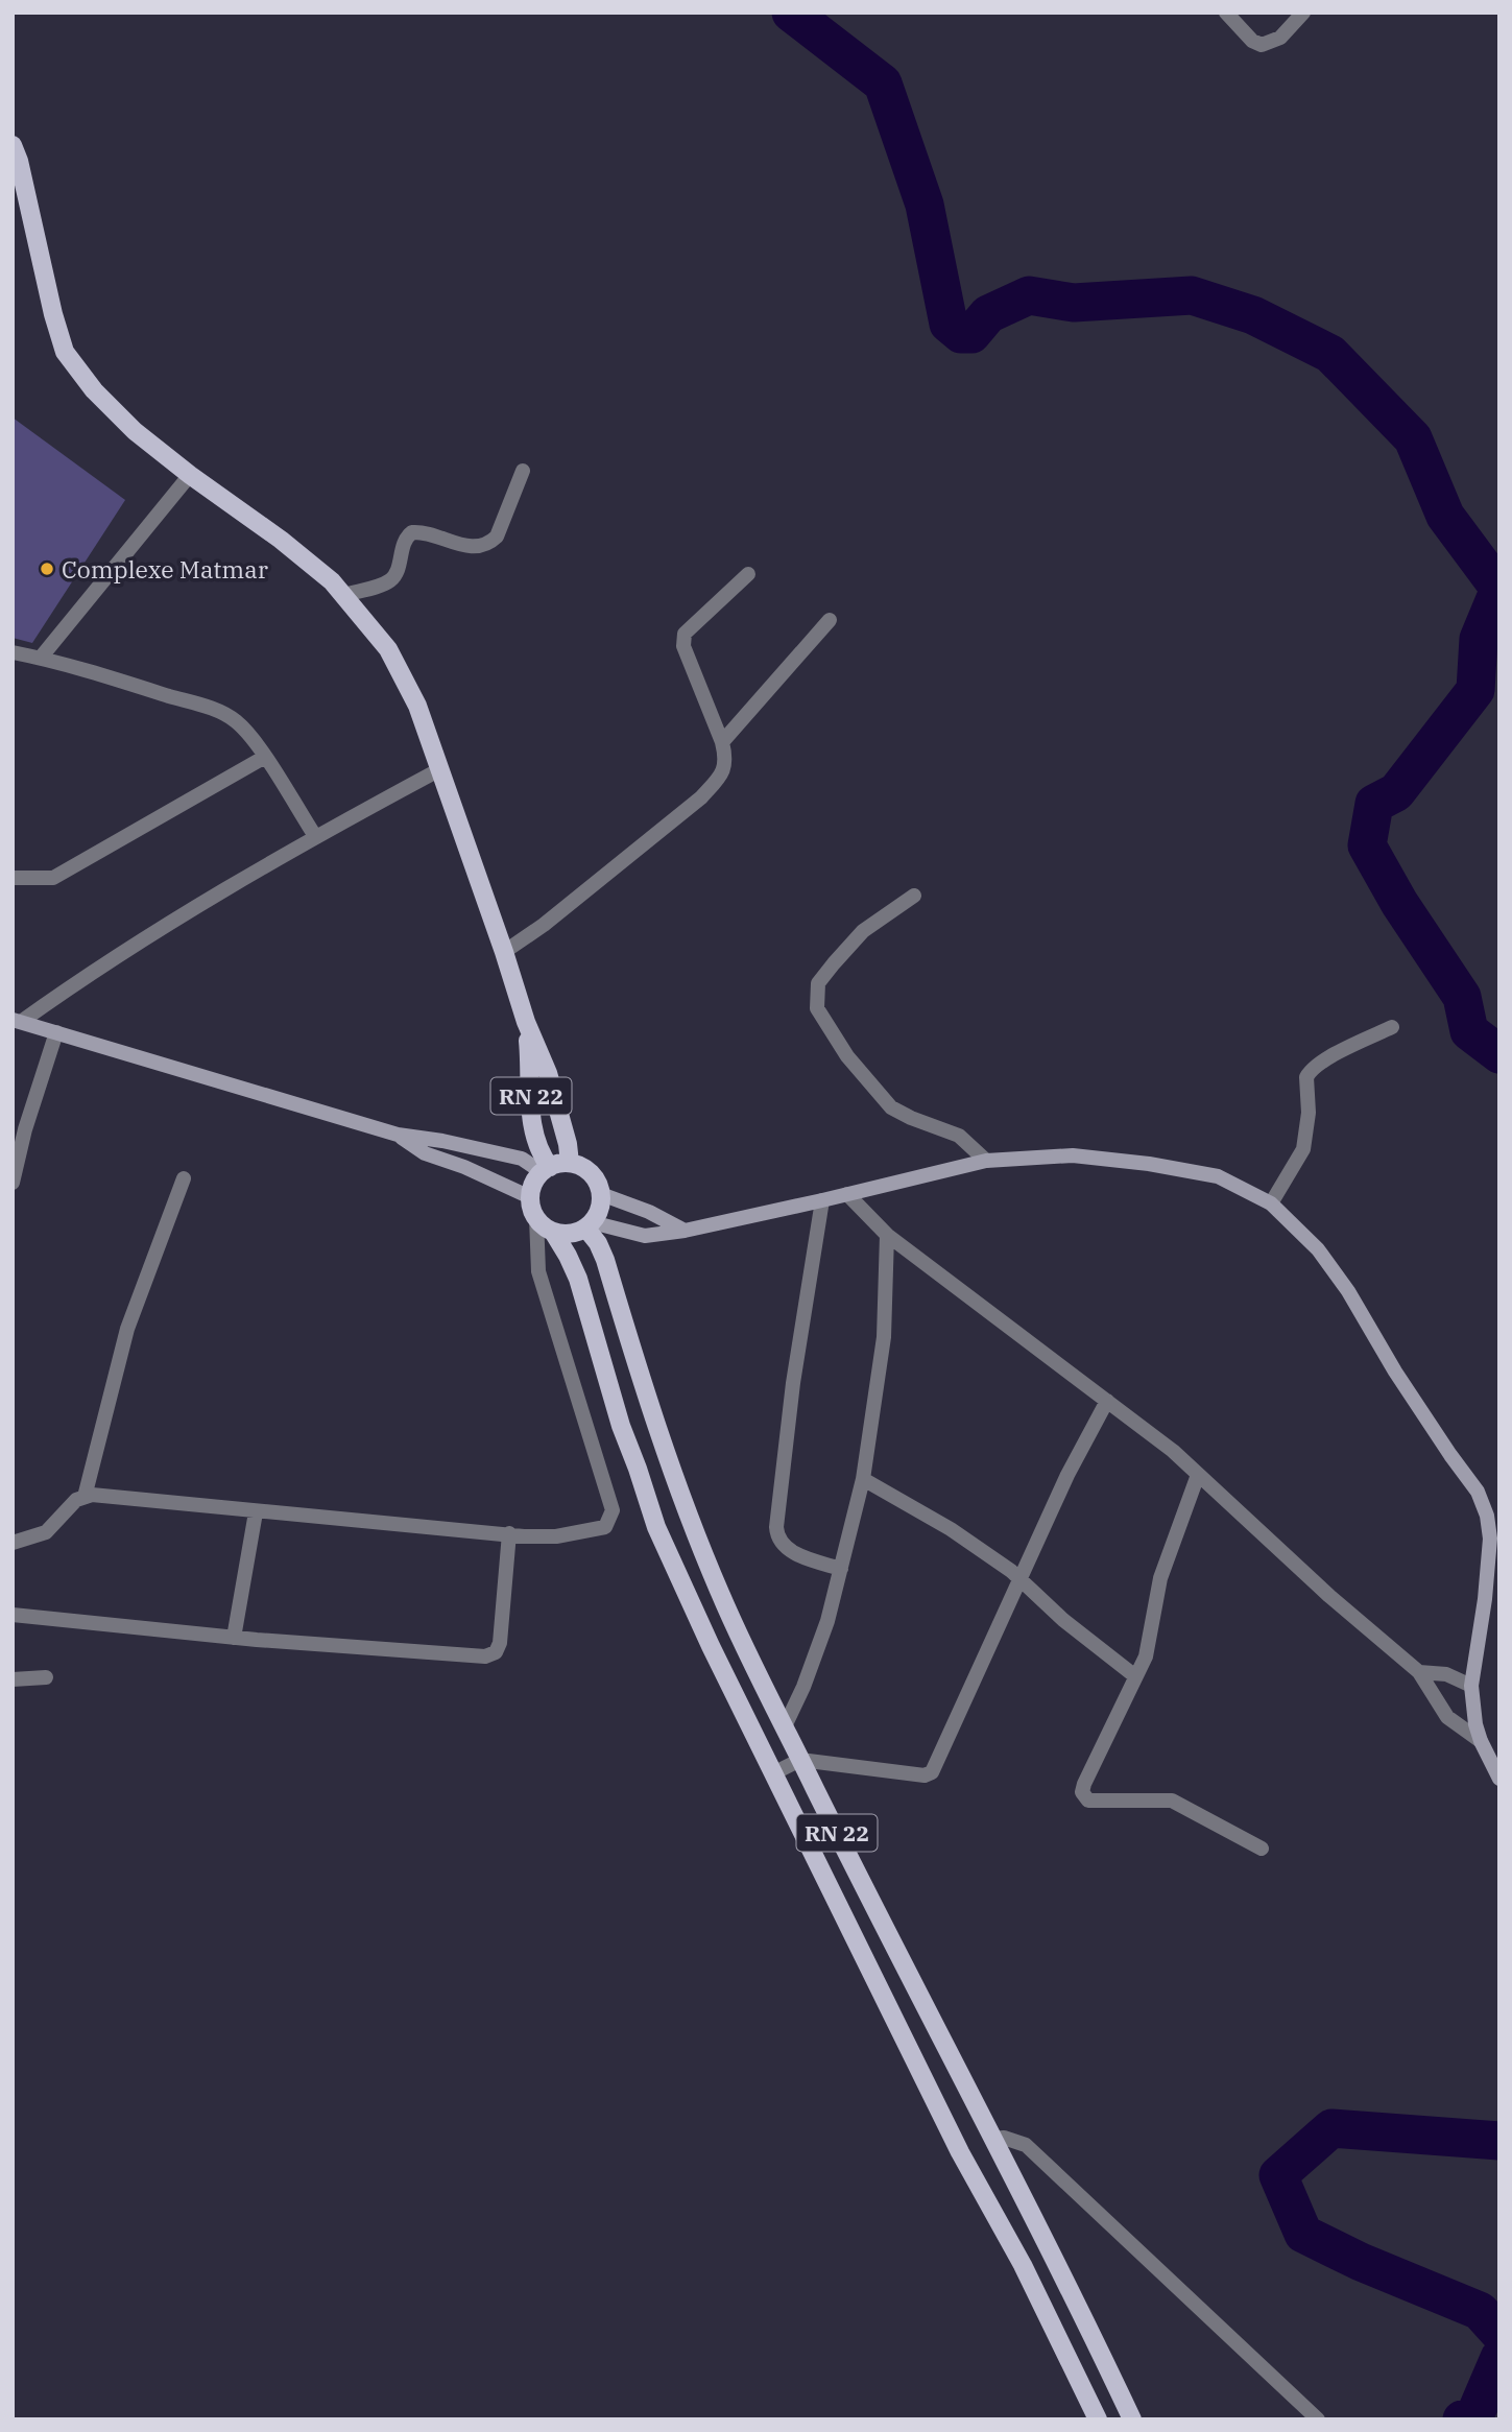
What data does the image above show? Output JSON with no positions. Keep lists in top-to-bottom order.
{
  "streets": {
    "main road": ["RN 22"]
  },
  "places": ["Complexe Matmar"]
}
